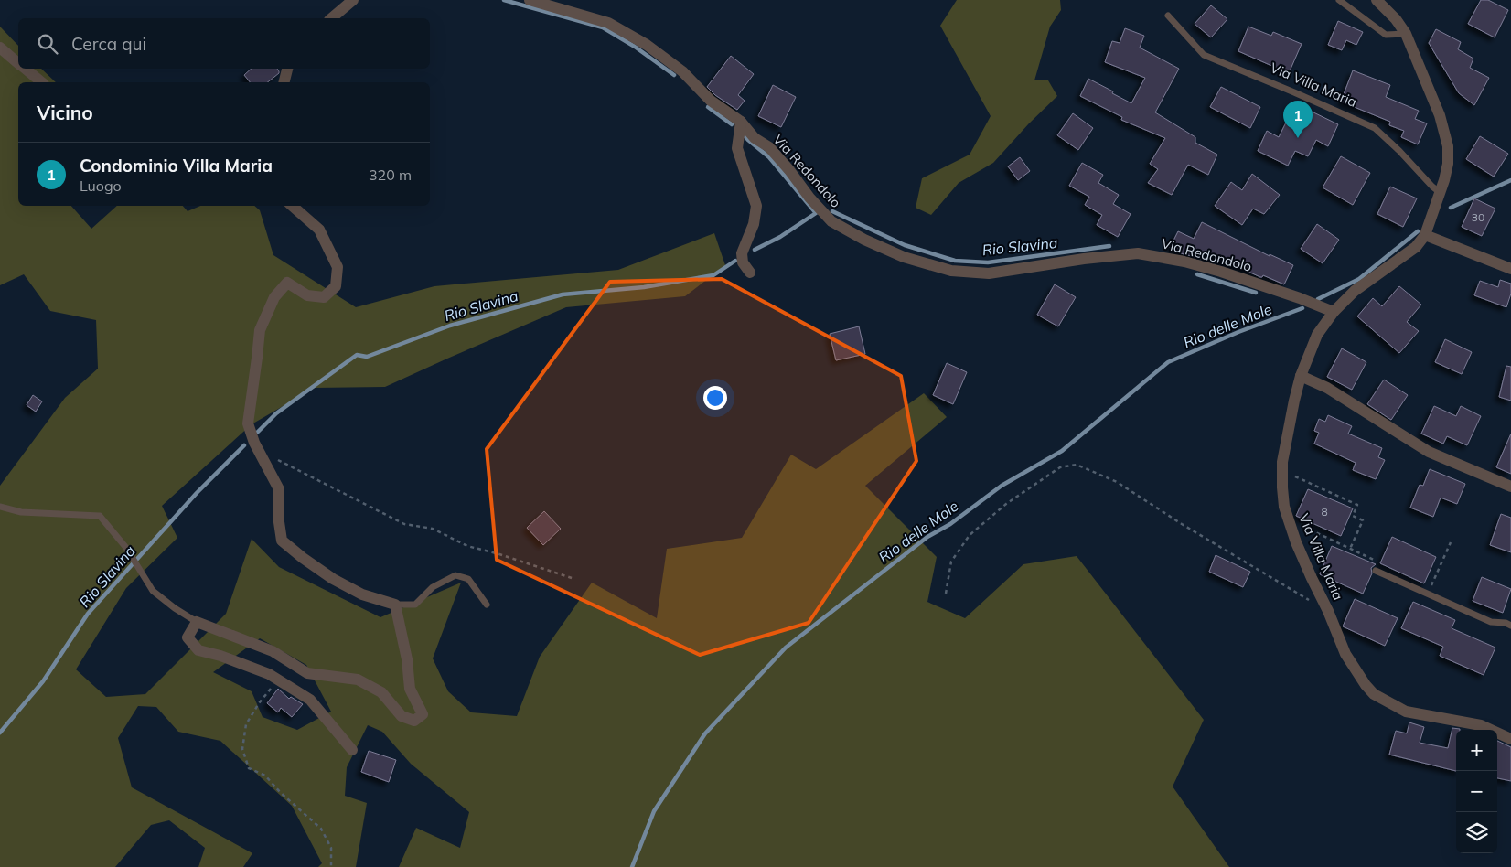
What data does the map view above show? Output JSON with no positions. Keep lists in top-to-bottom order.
{
  "streets": {
    "street": ["Via Villa Maria", "Via Redondolo"]
  },
  "crossings": [
    ["Via Villa Maria", "Via Redondolo"]
  ],
  "water": ["Rio Slavina", "Rio delle Mole"],
  "house_numbers": ["30", "8"],
  "page": {
    "search": "Cerca qui",
    "heading": "Vicino",
    "pins": "1",
    "list": [
      {
        "mark": "1",
        "name": "Condominio Villa Maria",
        "note": "Luogo",
        "value": "320 m"
      }
    ],
    "map_buttons": ["+", "−"]
  }
}
